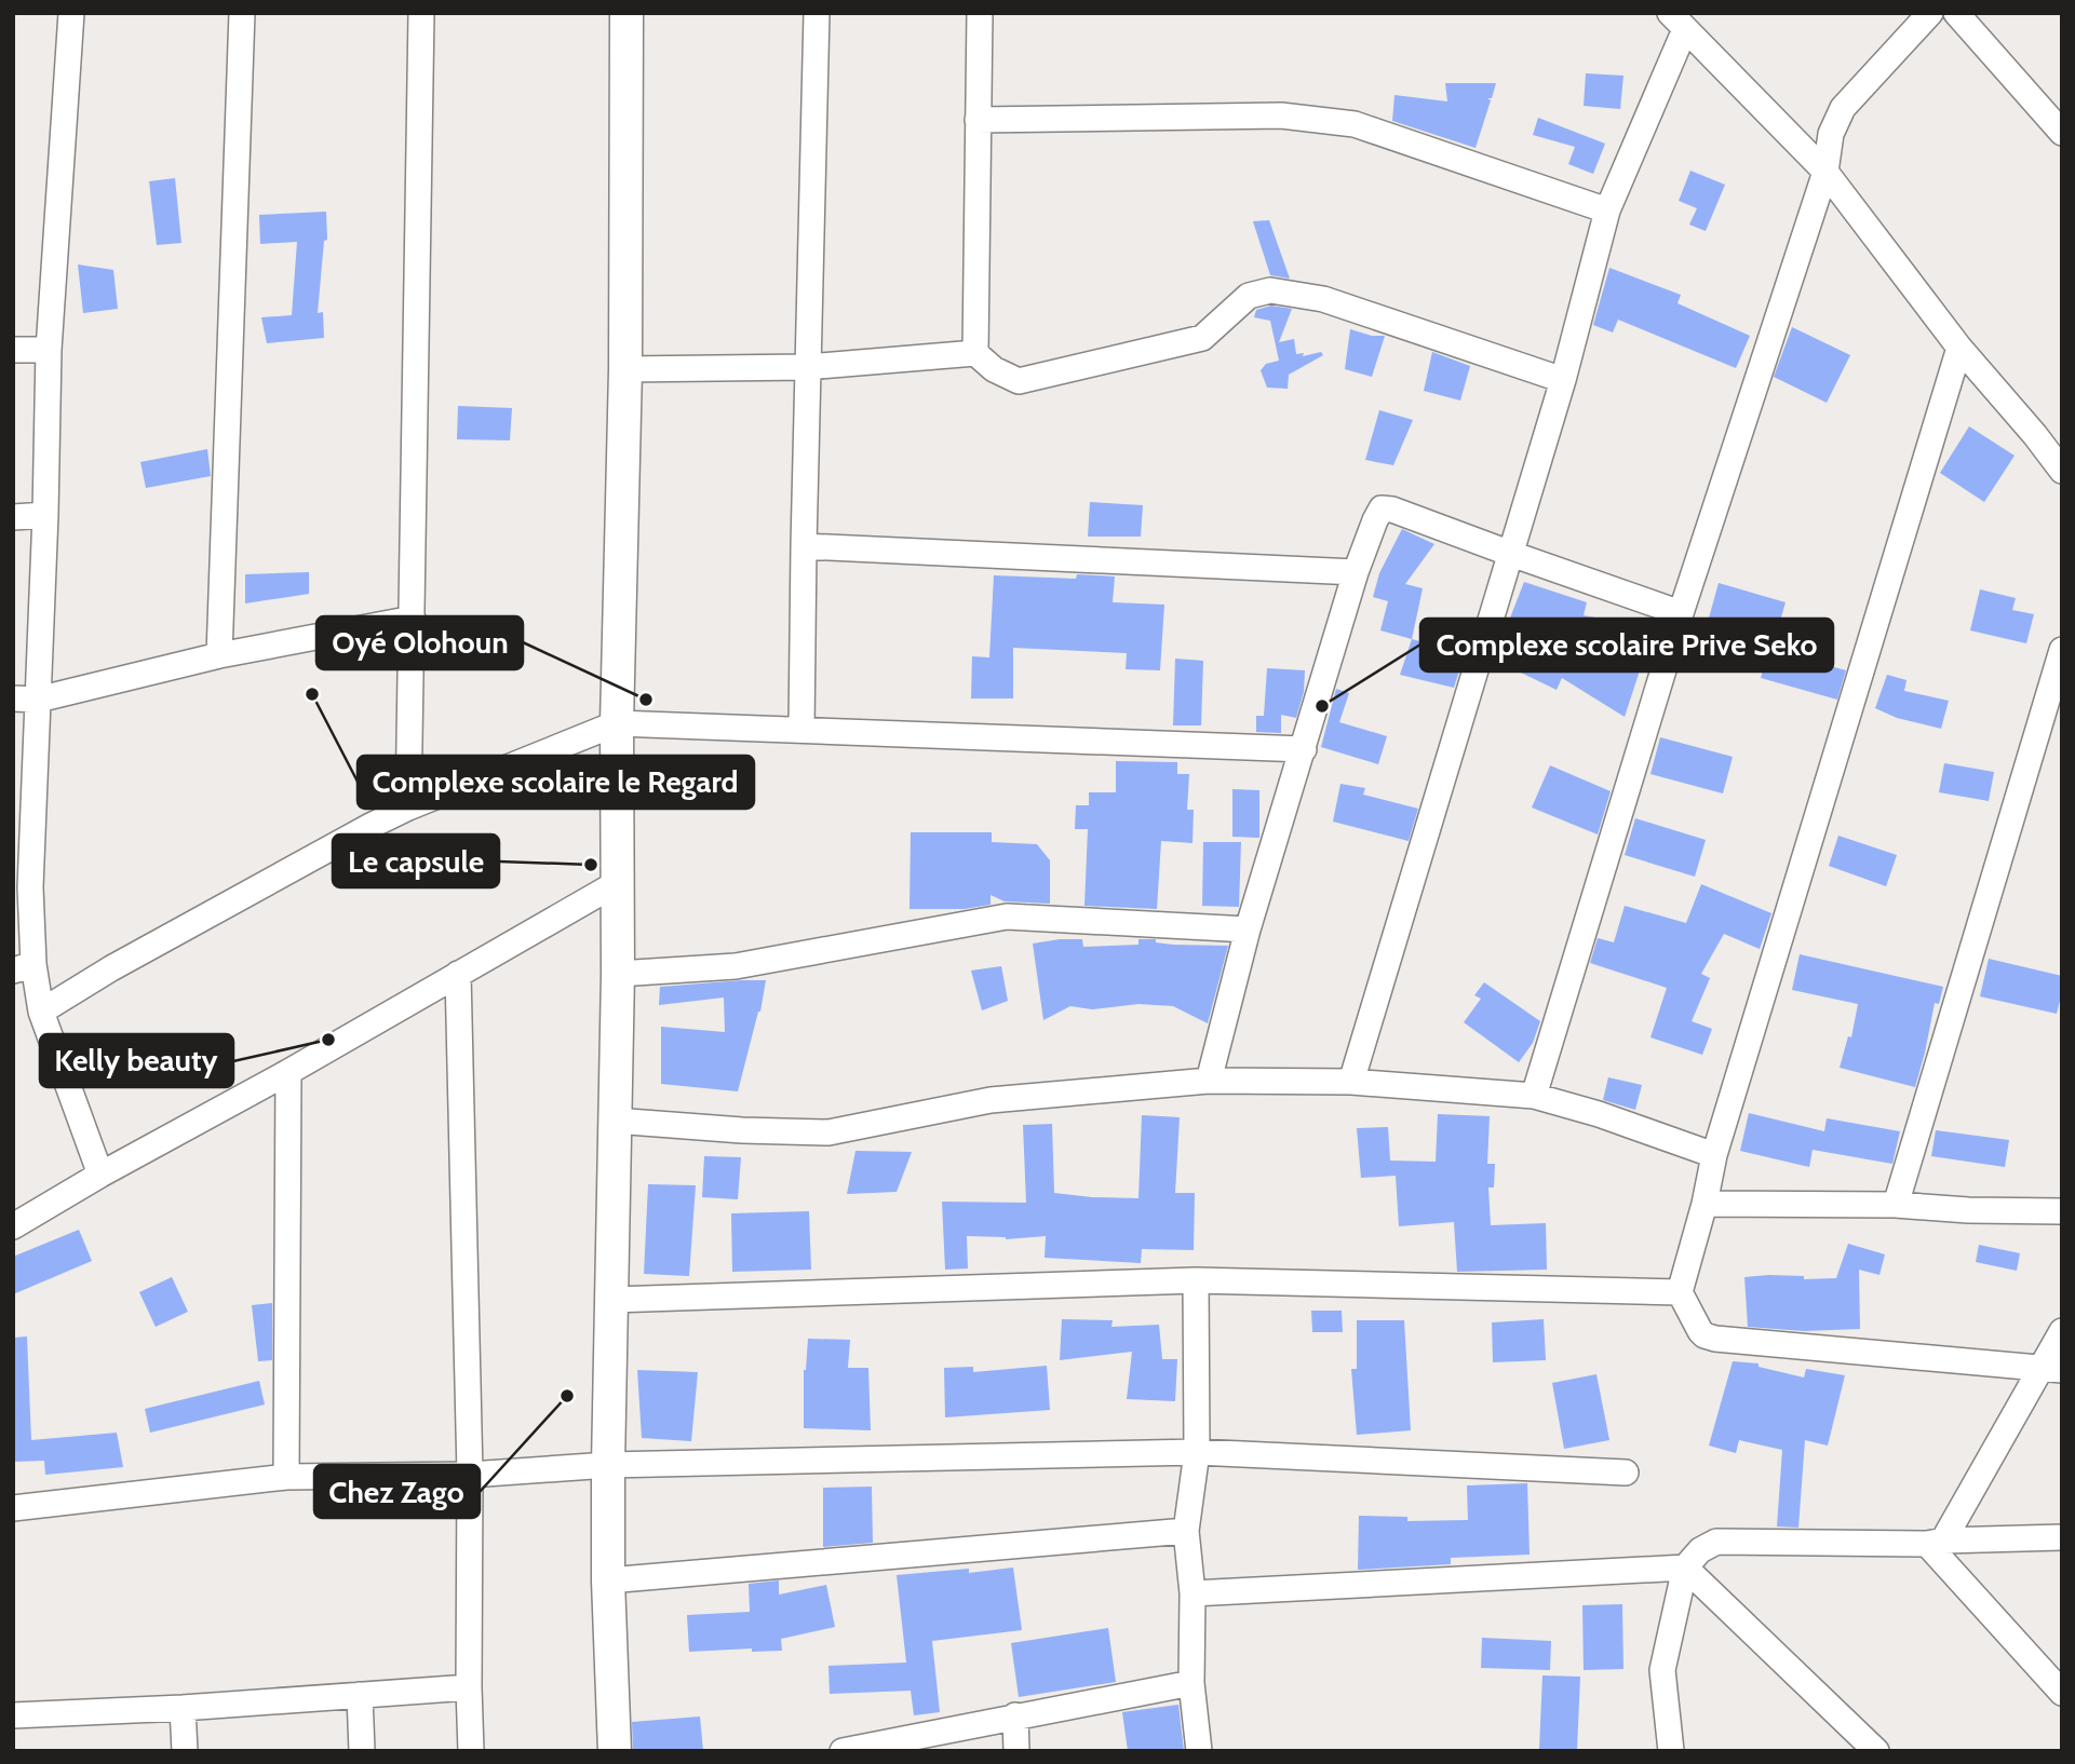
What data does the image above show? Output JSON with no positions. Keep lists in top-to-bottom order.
{
  "places": [
    "Complexe scolaire le Regard",
    "Oyé Olohoun",
    "Complexe scolaire Prive Seko",
    "Le capsule",
    "Kelly beauty",
    "Chez Zago"
  ]
}
